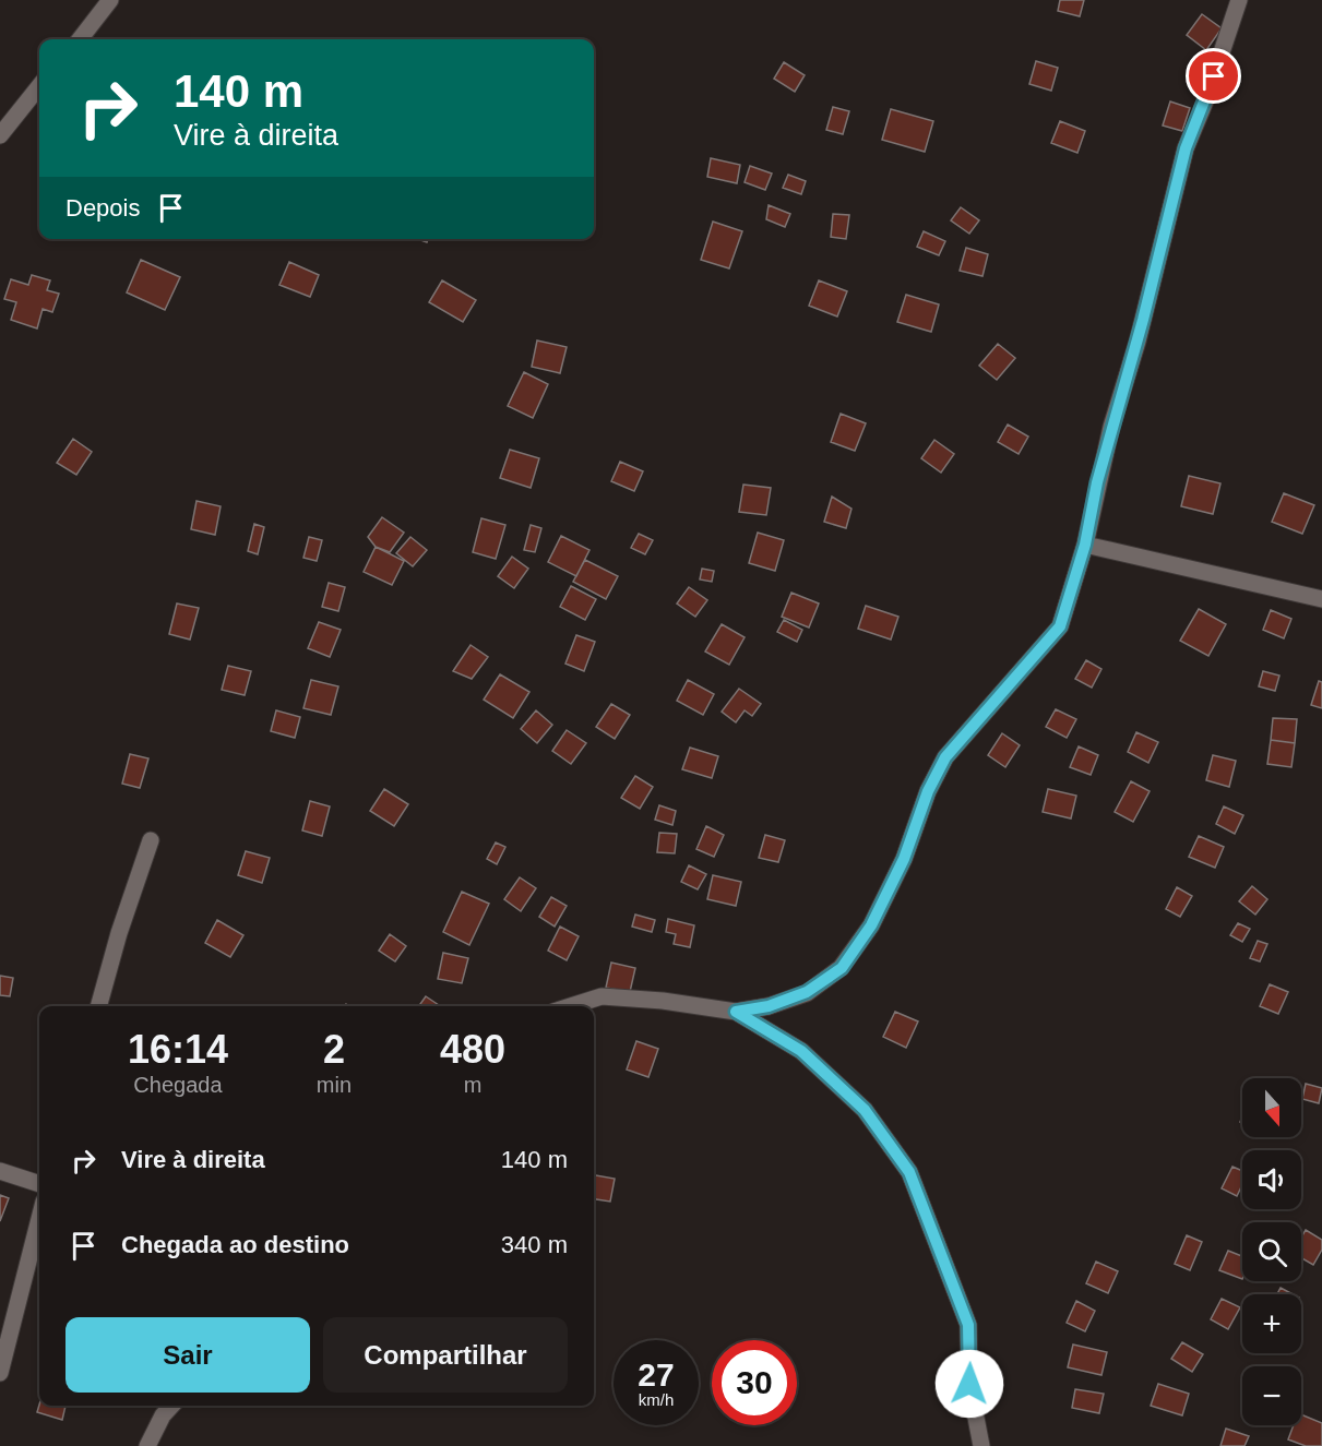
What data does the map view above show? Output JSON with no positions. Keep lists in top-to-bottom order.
{
  "north": "bottom",
  "page": {
    "turn": ["140 m", "Vire à direita"],
    "then": "Depois",
    "eta": [
      "16:14",
      "Chegada",
      "2",
      "min",
      "480",
      "m"
    ],
    "map_buttons": ["+", "−"],
    "list": [
      {
        "name": "Vire à direita",
        "value": "140 m"
      },
      {
        "name": "Chegada ao destino",
        "value": "340 m"
      }
    ],
    "buttons": ["Sair", "Compartilhar"],
    "speed": "27 km/h",
    "limit": "30"
  }
}
